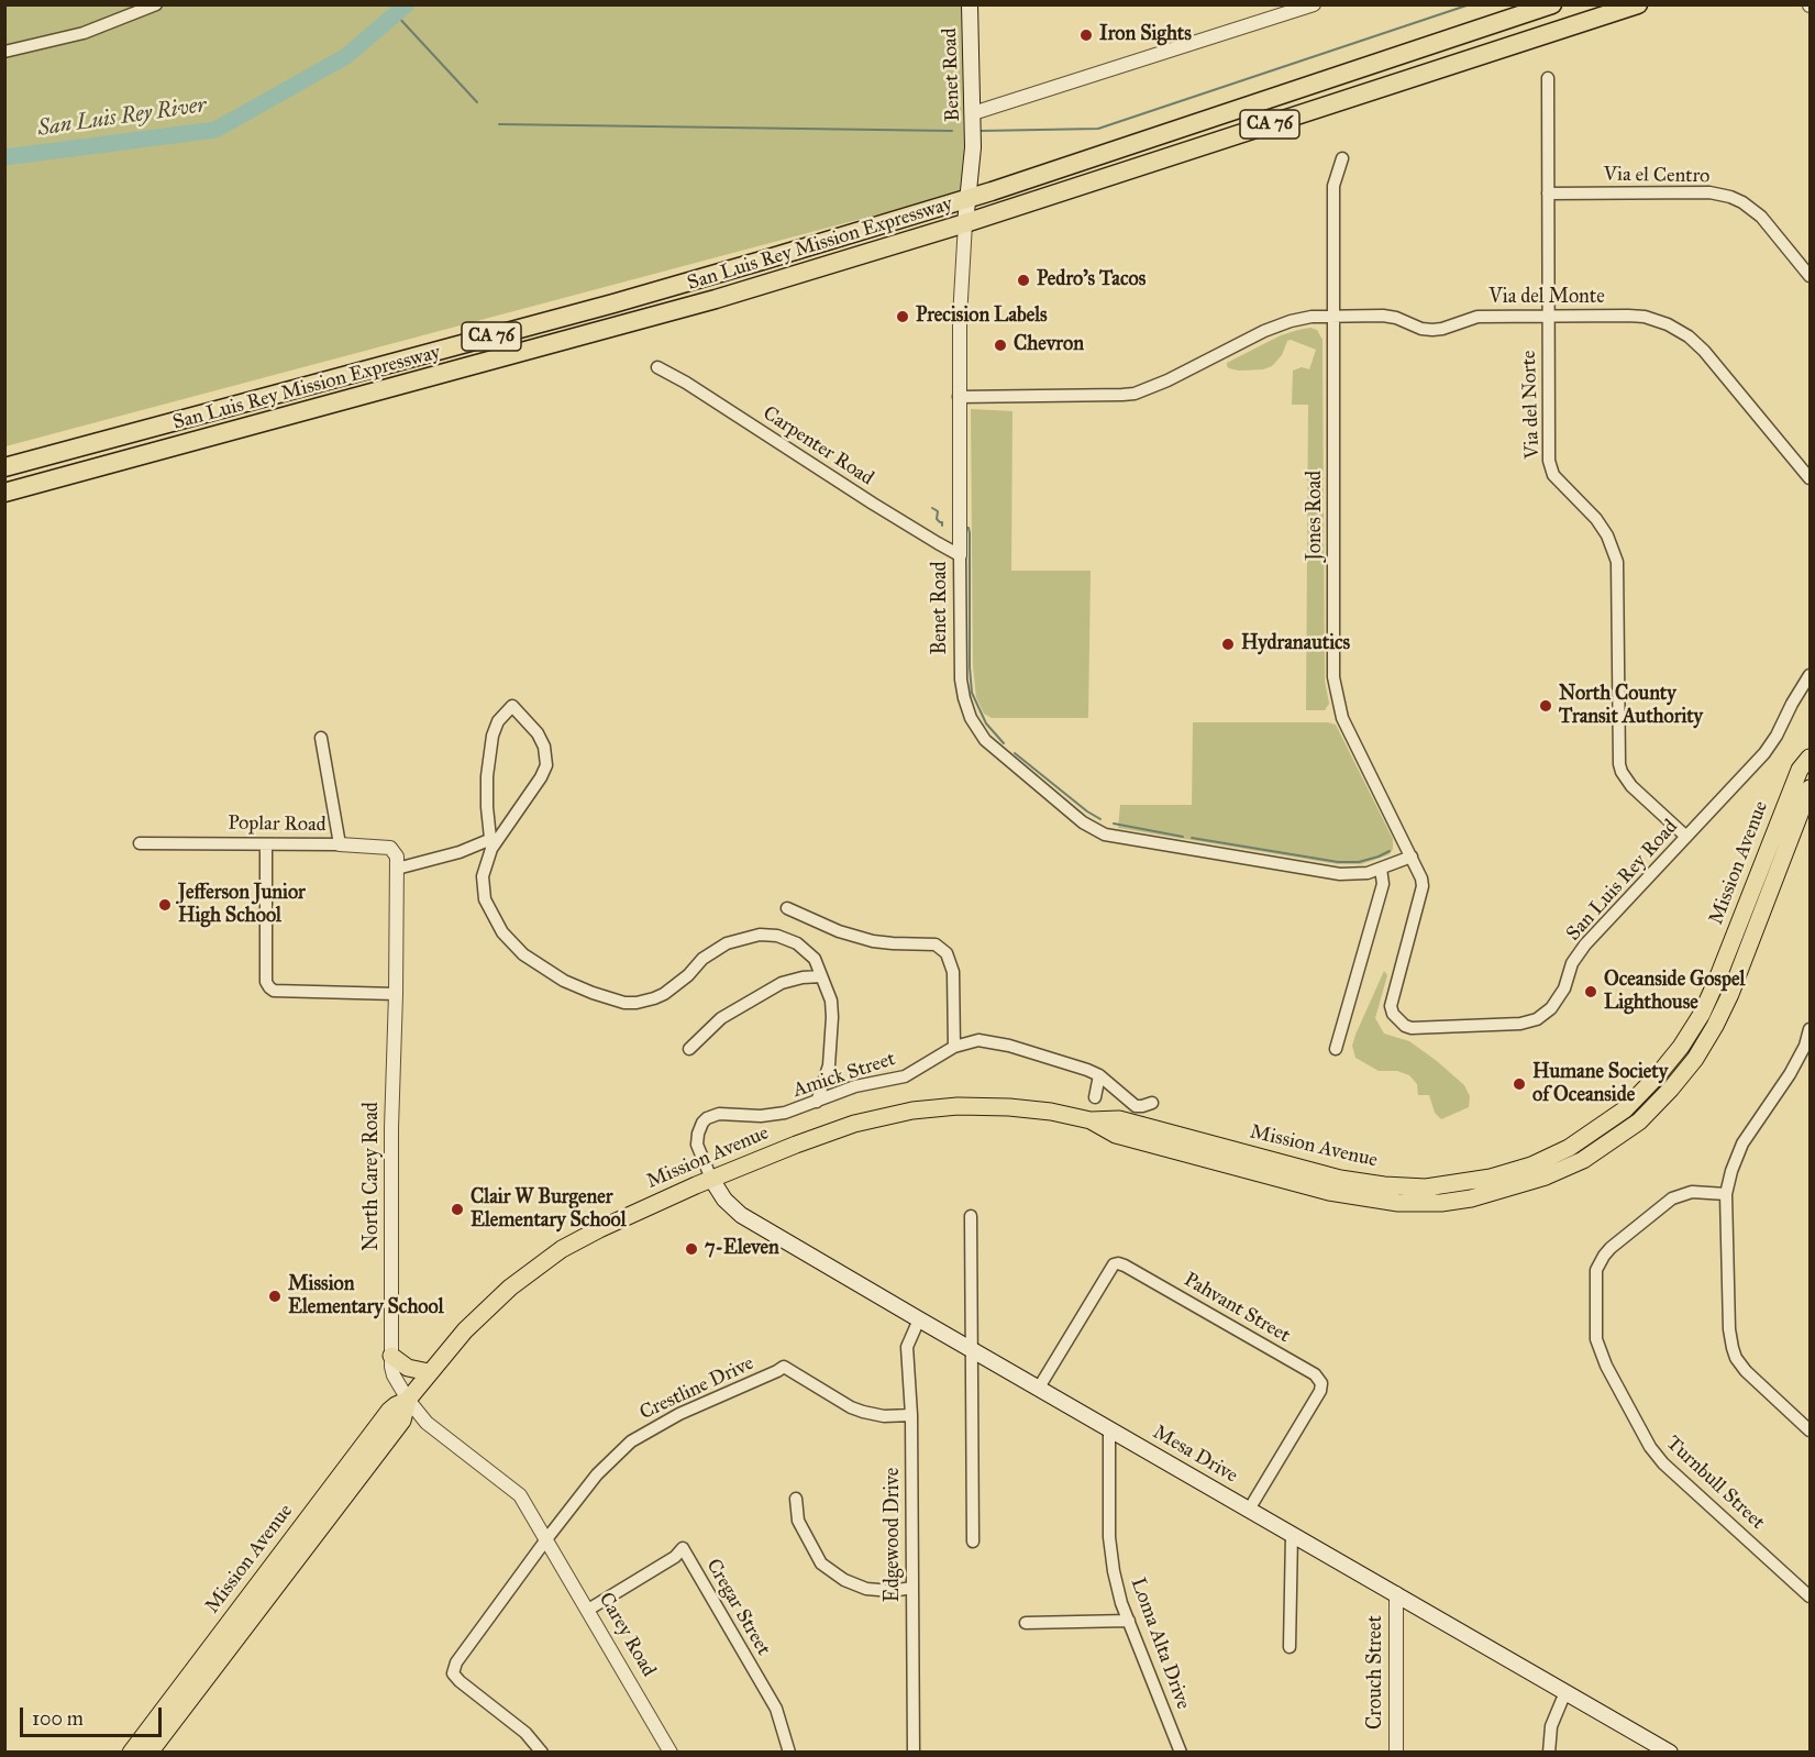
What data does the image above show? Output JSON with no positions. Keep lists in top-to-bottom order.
{
  "streets": {
    "highway": ["CA 76", "San Luis Rey Mission Expressway"],
    "main road": ["Benet Road", "Mission Avenue", "Mesa Drive"],
    "street": [
      "Via el Centro",
      "Via del Monte",
      "Via del Norte",
      "Carpenter Road",
      "Jones Road",
      "Poplar Road",
      "San Luis Rey Road",
      "Amick Street",
      "North Carey Road",
      "Pahvant Street",
      "Crestline Drive",
      "Turnbull Street",
      "Edgewood Drive",
      "Cregar Street",
      "Carey Road",
      "Loma Alta Drive",
      "Crouch Street"
    ]
  },
  "crossings": [
    ["Benet Road", "San Luis Rey Mission Expressway"],
    ["Benet Road", "Via del Monte"],
    ["Benet Road", "Carpenter Road"],
    ["Benet Road", "Jones Road"],
    ["Benet Road", "San Luis Rey Road"],
    ["Via el Centro", "Via del Norte"],
    ["Via del Monte", "Via del Norte"],
    ["Via del Monte", "Jones Road"],
    ["Via del Norte", "San Luis Rey Road"],
    ["Jones Road", "San Luis Rey Road"],
    ["Poplar Road", "North Carey Road"],
    ["Mission Avenue", "Amick Street"],
    ["Mission Avenue", "North Carey Road"],
    ["Mission Avenue", "Mesa Drive"],
    ["Amick Street", "Mesa Drive"],
    ["North Carey Road", "Crestline Drive"],
    ["North Carey Road", "Carey Road"],
    ["Pahvant Street", "Mesa Drive"],
    ["Crestline Drive", "Edgewood Drive"],
    ["Crestline Drive", "Carey Road"],
    ["Mesa Drive", "Edgewood Drive"],
    ["Mesa Drive", "Loma Alta Drive"],
    ["Mesa Drive", "Crouch Street"],
    ["Cregar Street", "Carey Road"]
  ],
  "water": ["San Luis Rey River"],
  "places": [
    "Iron Sights",
    "Pedro's Tacos",
    "Precision Labels",
    "Chevron",
    "Hydranautics",
    "North County Transit Authority",
    "Jefferson Junior High School",
    "Oceanside Gospel Lighthouse",
    "Humane Society of Oceanside",
    "Clair W Burgener Elementary School",
    "7-Eleven",
    "Mission Elementary School"
  ],
  "scale_bar": "100 m"
}
